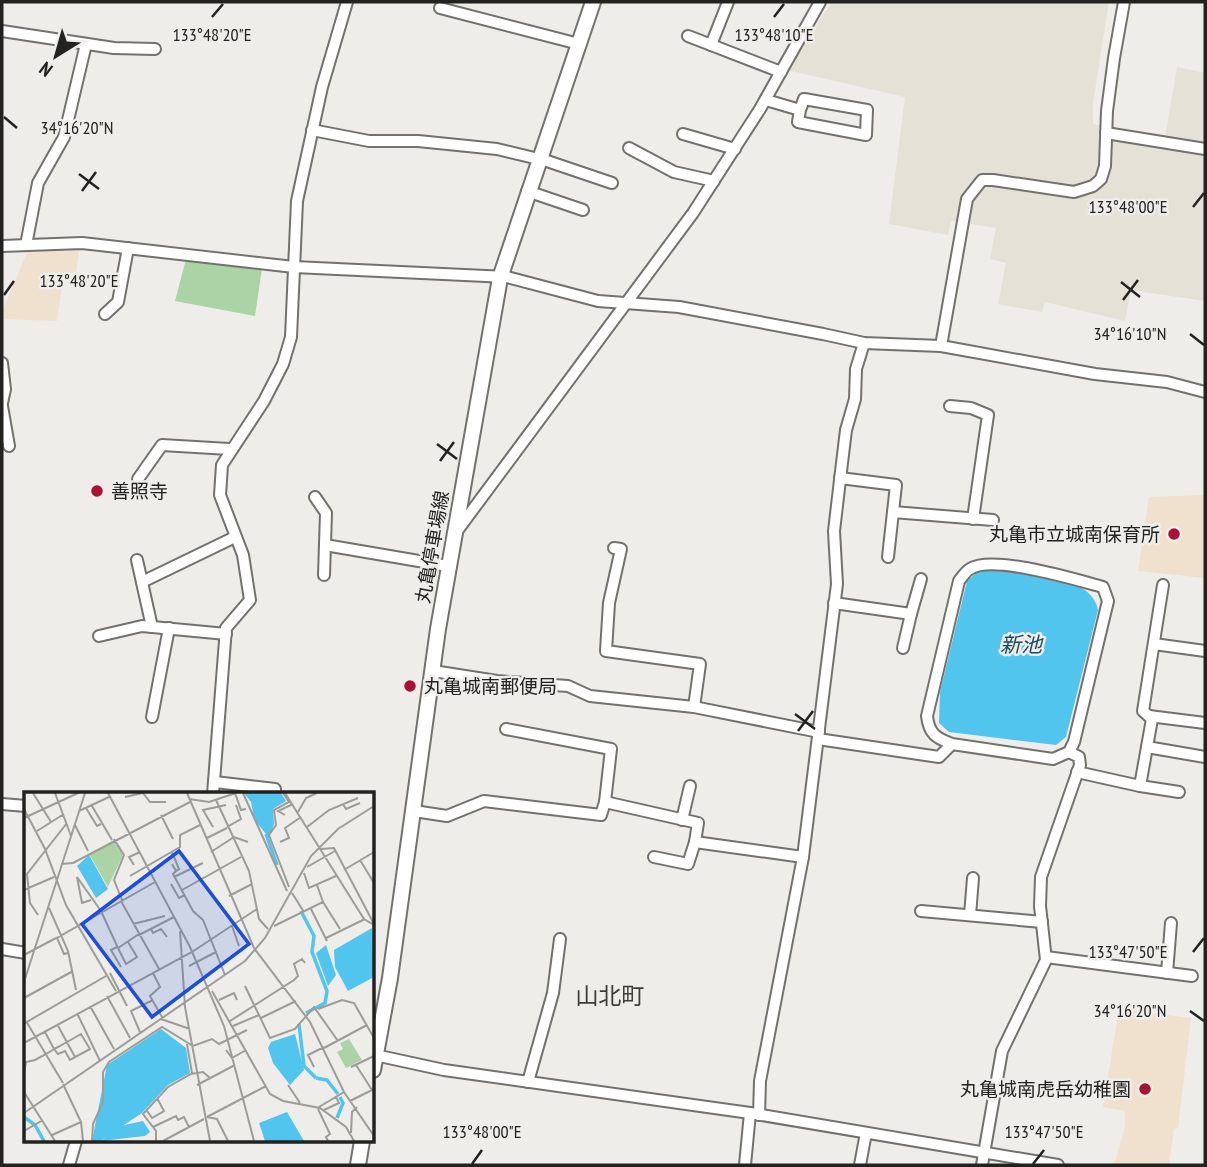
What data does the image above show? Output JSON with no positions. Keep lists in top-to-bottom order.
{
  "streets": {
    "main road": ["丸亀停車場線"]
  },
  "districts": ["山北町"],
  "water": ["新池"],
  "places": [
    "善照寺",
    "丸亀市立城南保育所",
    "丸亀城南郵便局",
    "丸亀城南虎岳幼稚園"
  ],
  "north": "bottom left",
  "coordinates": [
    "133°48'20\"E",
    "133°48'10\"E",
    "34°16'20\"N",
    "133°48'00\"E",
    "34°16'10\"N",
    "133°47'50\"E"
  ]
}
